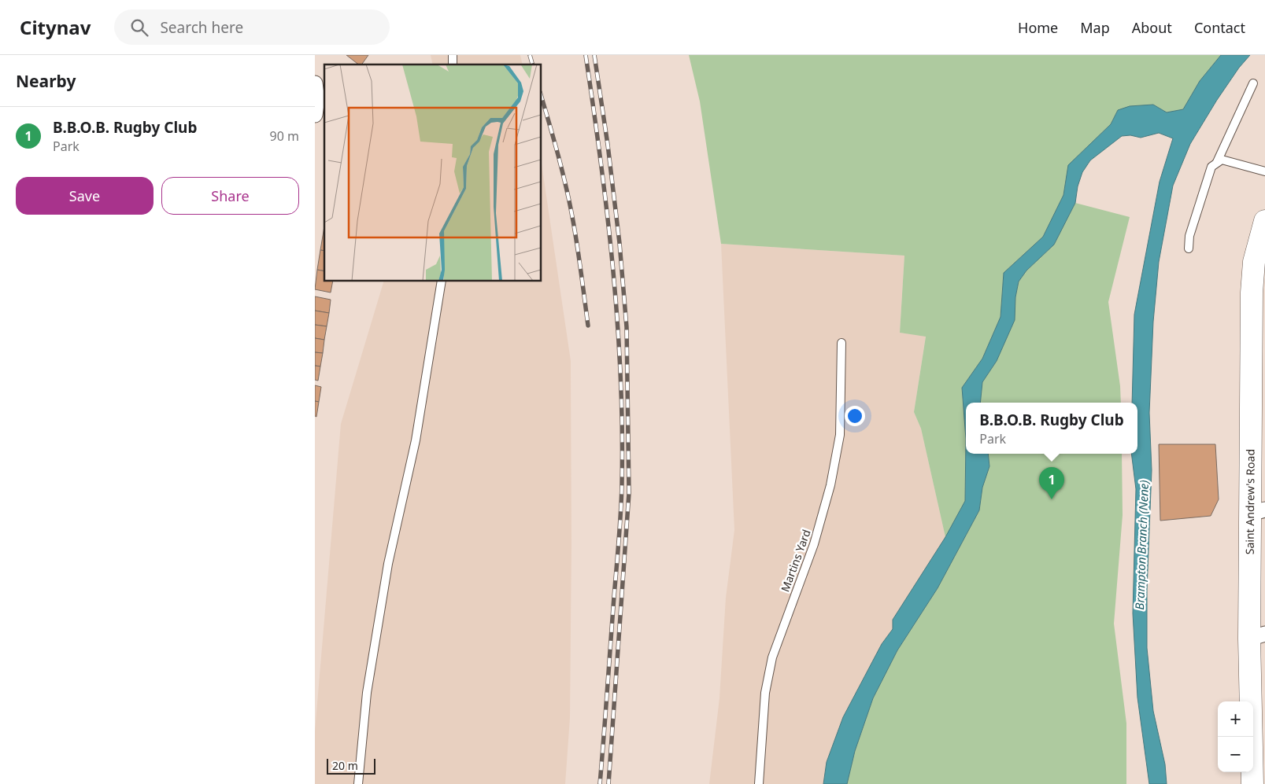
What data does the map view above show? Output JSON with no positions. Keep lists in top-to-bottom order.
{
  "streets": {
    "main road": ["Saint Andrew's Road"],
    "lane": ["Martins Yard"]
  },
  "water": ["Brampton Branch (Nene)"],
  "scale_bar": "20 m",
  "page": {
    "header": "Citynav",
    "search": "Search here",
    "nav": [
      "Home",
      "Map",
      "About",
      "Contact"
    ],
    "heading": "Nearby",
    "list": [
      {
        "mark": "1",
        "name": "B.B.O.B. Rugby Club",
        "note": "Park",
        "value": "90 m"
      }
    ],
    "buttons": ["Save", "Share"],
    "popup": ["B.B.O.B. Rugby Club", "Park"],
    "pins": "1",
    "map_buttons": ["+", "−"],
    "scale": "20 m"
  }
}
